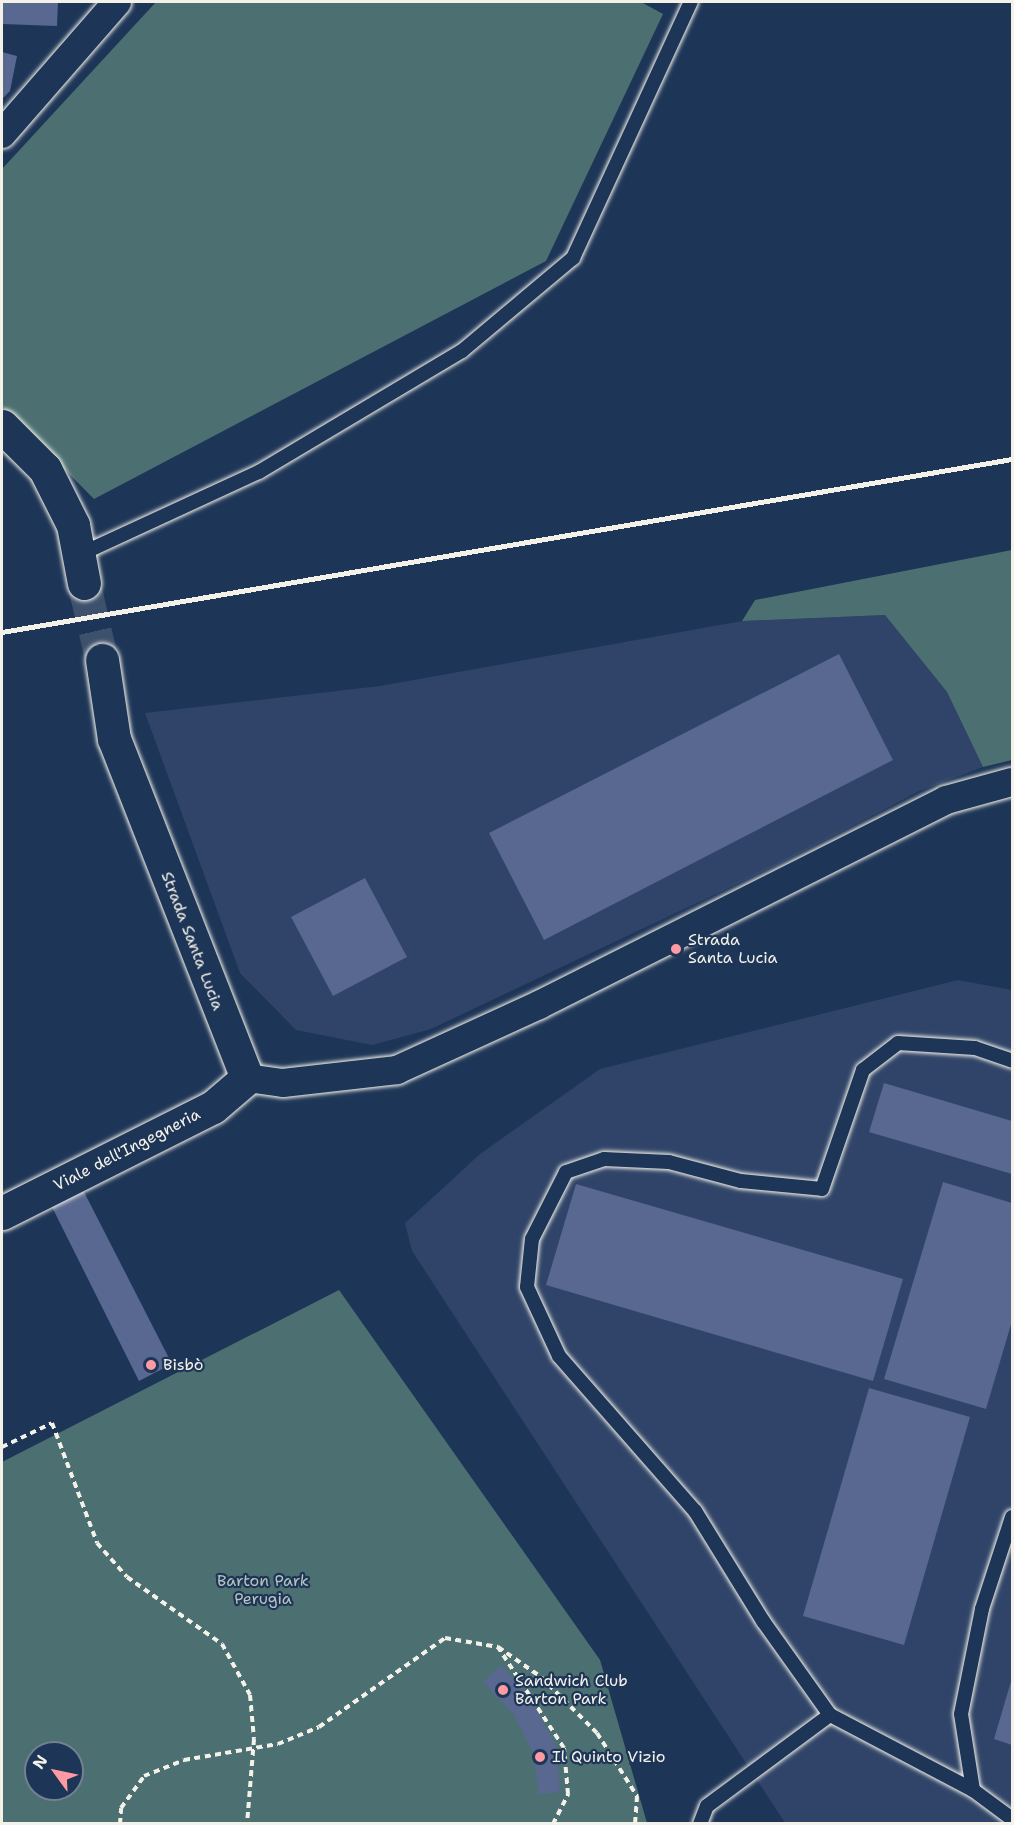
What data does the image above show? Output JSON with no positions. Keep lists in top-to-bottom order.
{
  "streets": {
    "street": ["Strada Santa Lucia", "Viale dell'Ingegneria"]
  },
  "crossings": [
    ["Strada Santa Lucia", "Viale dell'Ingegneria"]
  ],
  "parks": ["Barton Park Perugia"],
  "places": [
    "Strada Santa Lucia",
    "Bisbò",
    "Sandwich Club Barton Park",
    "Il Quinto Vizio"
  ],
  "north": "top left"
}
